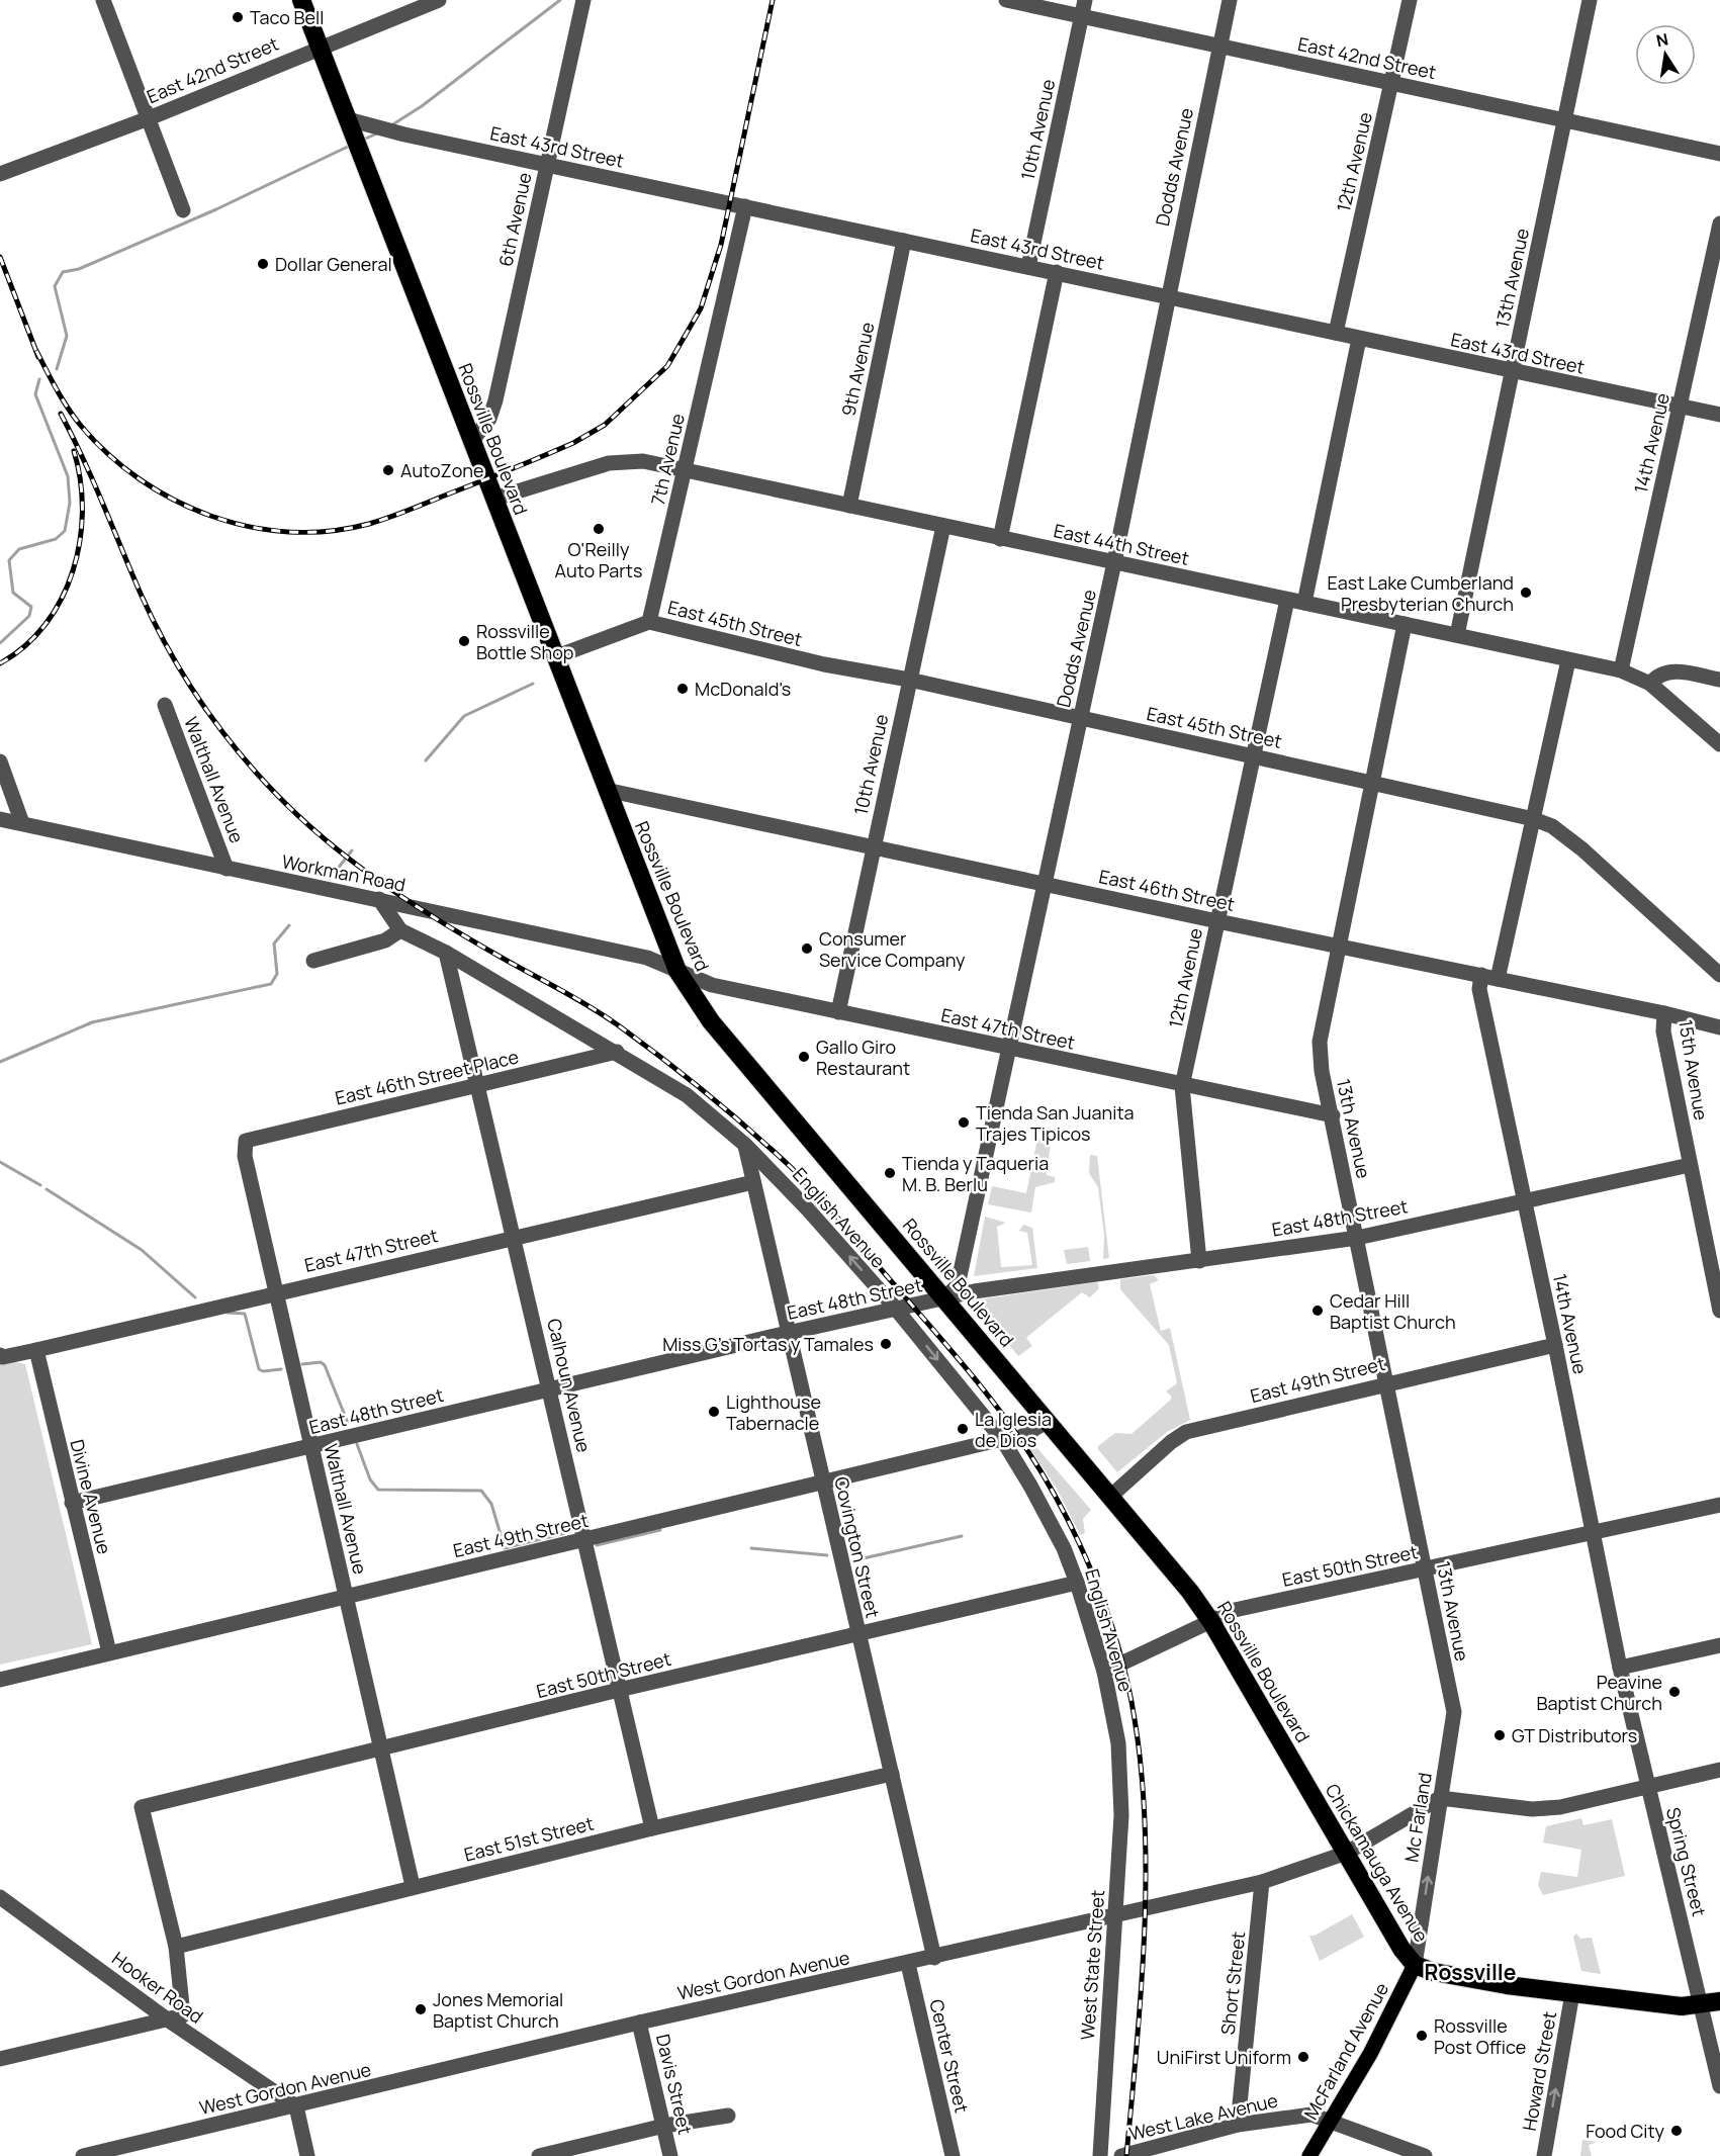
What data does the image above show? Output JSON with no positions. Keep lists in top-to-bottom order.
{
  "streets": {
    "highway": ["Rossville Boulevard", "Chickamauga Avenue"],
    "main road": ["McFarland Avenue"],
    "street": [
      "East 42nd Street",
      "10th Avenue",
      "East 43rd Street",
      "12th Avenue",
      "Dodds Avenue",
      "6th Avenue",
      "13th Avenue",
      "9th Avenue",
      "14th Avenue",
      "7th Avenue",
      "East 44th Street",
      "East 45th Street",
      "Walthall Avenue",
      "Workman Road",
      "East 46th Street",
      "East 47th Street",
      "15th Avenue",
      "East 46th Street Place",
      "English Avenue",
      "East 48th Street",
      "East 49th Street",
      "Calhoun Avenue",
      "Divine Avenue",
      "Covington Street",
      "East 50th Street",
      "Mc Farland",
      "East 51st Street",
      "Spring Street",
      "West State Street",
      "West Gordon Avenue",
      "Short Street",
      "Hooker Road",
      "Center Street",
      "Howard Street",
      "Davis Street",
      "West Lake Avenue"
    ]
  },
  "crossings": [
    ["East 42nd Street", "10th Avenue"],
    ["East 42nd Street", "12th Avenue"],
    ["East 42nd Street", "Dodds Avenue"],
    ["East 42nd Street", "13th Avenue"],
    ["East 42nd Street", "Rossville Boulevard"],
    ["10th Avenue", "East 43rd Street"],
    ["10th Avenue", "East 44th Street"],
    ["10th Avenue", "East 45th Street"],
    ["10th Avenue", "East 46th Street"],
    ["10th Avenue", "East 47th Street"],
    ["East 43rd Street", "12th Avenue"],
    ["East 43rd Street", "Dodds Avenue"],
    ["East 43rd Street", "6th Avenue"],
    ["East 43rd Street", "13th Avenue"],
    ["East 43rd Street", "9th Avenue"],
    ["East 43rd Street", "Rossville Boulevard"],
    ["East 43rd Street", "14th Avenue"],
    ["East 43rd Street", "7th Avenue"],
    ["12th Avenue", "East 44th Street"],
    ["12th Avenue", "East 45th Street"],
    ["12th Avenue", "East 46th Street"],
    ["12th Avenue", "East 47th Street"],
    ["12th Avenue", "East 48th Street"],
    ["Dodds Avenue", "Rossville Boulevard"],
    ["Dodds Avenue", "East 44th Street"],
    ["Dodds Avenue", "East 45th Street"],
    ["Dodds Avenue", "East 46th Street"],
    ["Dodds Avenue", "East 47th Street"],
    ["Dodds Avenue", "East 48th Street"],
    ["6th Avenue", "Rossville Boulevard"],
    ["13th Avenue", "East 44th Street"],
    ["13th Avenue", "East 45th Street"],
    ["13th Avenue", "East 46th Street"],
    ["13th Avenue", "East 47th Street"],
    ["13th Avenue", "East 48th Street"],
    ["13th Avenue", "East 49th Street"],
    ["13th Avenue", "East 50th Street"],
    ["13th Avenue", "Mc Farland"],
    ["9th Avenue", "East 44th Street"],
    ["Rossville Boulevard", "East 44th Street"],
    ["Rossville Boulevard", "Workman Road"],
    ["Rossville Boulevard", "East 46th Street"],
    ["Rossville Boulevard", "East 47th Street"],
    ["Rossville Boulevard", "East 48th Street"],
    ["Rossville Boulevard", "East 49th Street"],
    ["Rossville Boulevard", "East 50th Street"],
    ["Rossville Boulevard", "Chickamauga Avenue"],
    ["14th Avenue", "East 44th Street"],
    ["14th Avenue", "East 46th Street"],
    ["14th Avenue", "East 48th Street"],
    ["14th Avenue", "East 49th Street"],
    ["14th Avenue", "East 50th Street"],
    ["14th Avenue", "Spring Street"],
    ["7th Avenue", "East 44th Street"],
    ["7th Avenue", "East 45th Street"],
    ["Walthall Avenue", "Workman Road"],
    ["Walthall Avenue", "East 47th Street"],
    ["Walthall Avenue", "East 46th Street Place"],
    ["Walthall Avenue", "East 48th Street"],
    ["Walthall Avenue", "East 49th Street"],
    ["Walthall Avenue", "East 50th Street"],
    ["Walthall Avenue", "East 51st Street"],
    ["Workman Road", "East 47th Street"],
    ["Workman Road", "English Avenue"],
    ["East 46th Street", "15th Avenue"],
    ["East 47th Street", "Calhoun Avenue"],
    ["East 47th Street", "Divine Avenue"],
    ["East 47th Street", "Covington Street"],
    ["15th Avenue", "East 48th Street"],
    ["East 46th Street Place", "English Avenue"],
    ["East 46th Street Place", "Calhoun Avenue"],
    ["English Avenue", "East 48th Street"],
    ["English Avenue", "East 49th Street"],
    ["English Avenue", "Calhoun Avenue"],
    ["English Avenue", "Covington Street"],
    ["English Avenue", "East 50th Street"],
    ["English Avenue", "West State Street"],
    ["East 48th Street", "Calhoun Avenue"],
    ["East 48th Street", "Divine Avenue"],
    ["East 48th Street", "Covington Street"],
    ["East 49th Street", "Calhoun Avenue"],
    ["East 49th Street", "Divine Avenue"],
    ["East 49th Street", "Covington Street"],
    ["Calhoun Avenue", "East 50th Street"],
    ["Calhoun Avenue", "East 51st Street"],
    ["Covington Street", "East 50th Street"],
    ["Covington Street", "East 51st Street"],
    ["Covington Street", "West Gordon Avenue"],
    ["East 50th Street", "East 51st Street"],
    ["Mc Farland", "Chickamauga Avenue"],
    ["Mc Farland", "West Gordon Avenue"],
    ["Mc Farland", "McFarland Avenue"],
    ["Spring Street", "Chickamauga Avenue"],
    ["Chickamauga Avenue", "West Gordon Avenue"],
    ["Chickamauga Avenue", "McFarland Avenue"],
    ["Chickamauga Avenue", "Howard Street"],
    ["West State Street", "West Gordon Avenue"],
    ["West Gordon Avenue", "Short Street"],
    ["West Gordon Avenue", "Hooker Road"],
    ["West Gordon Avenue", "Center Street"],
    ["West Gordon Avenue", "Davis Street"],
    ["Short Street", "West Lake Avenue"],
    ["McFarland Avenue", "West Lake Avenue"]
  ],
  "one_way": ["Mc Farland", "Howard Street"],
  "districts": ["Rossville"],
  "places": [
    "Taco Bell",
    "Dollar General",
    "AutoZone",
    "O'Reilly Auto Parts",
    "East Lake Cumberland Presbyterian Church",
    "Rossville Bottle Shop",
    "McDonald's",
    "Consumer Service Company",
    "Gallo Giro Restaurant",
    "Tienda San Juanita Trajes Tipicos",
    "Tienda y Taqueria M. B. Berlu",
    "Cedar Hill Baptist Church",
    "Miss G's Tortas y Tamales",
    "Lighthouse Tabernacle",
    "La Iglesia de Dios",
    "Peavine Baptist Church",
    "GT Distributors",
    "Jones Memorial Baptist Church",
    "Rossville Post Office",
    "UniFirst Uniform",
    "Food City"
  ],
  "north": "top"
}
